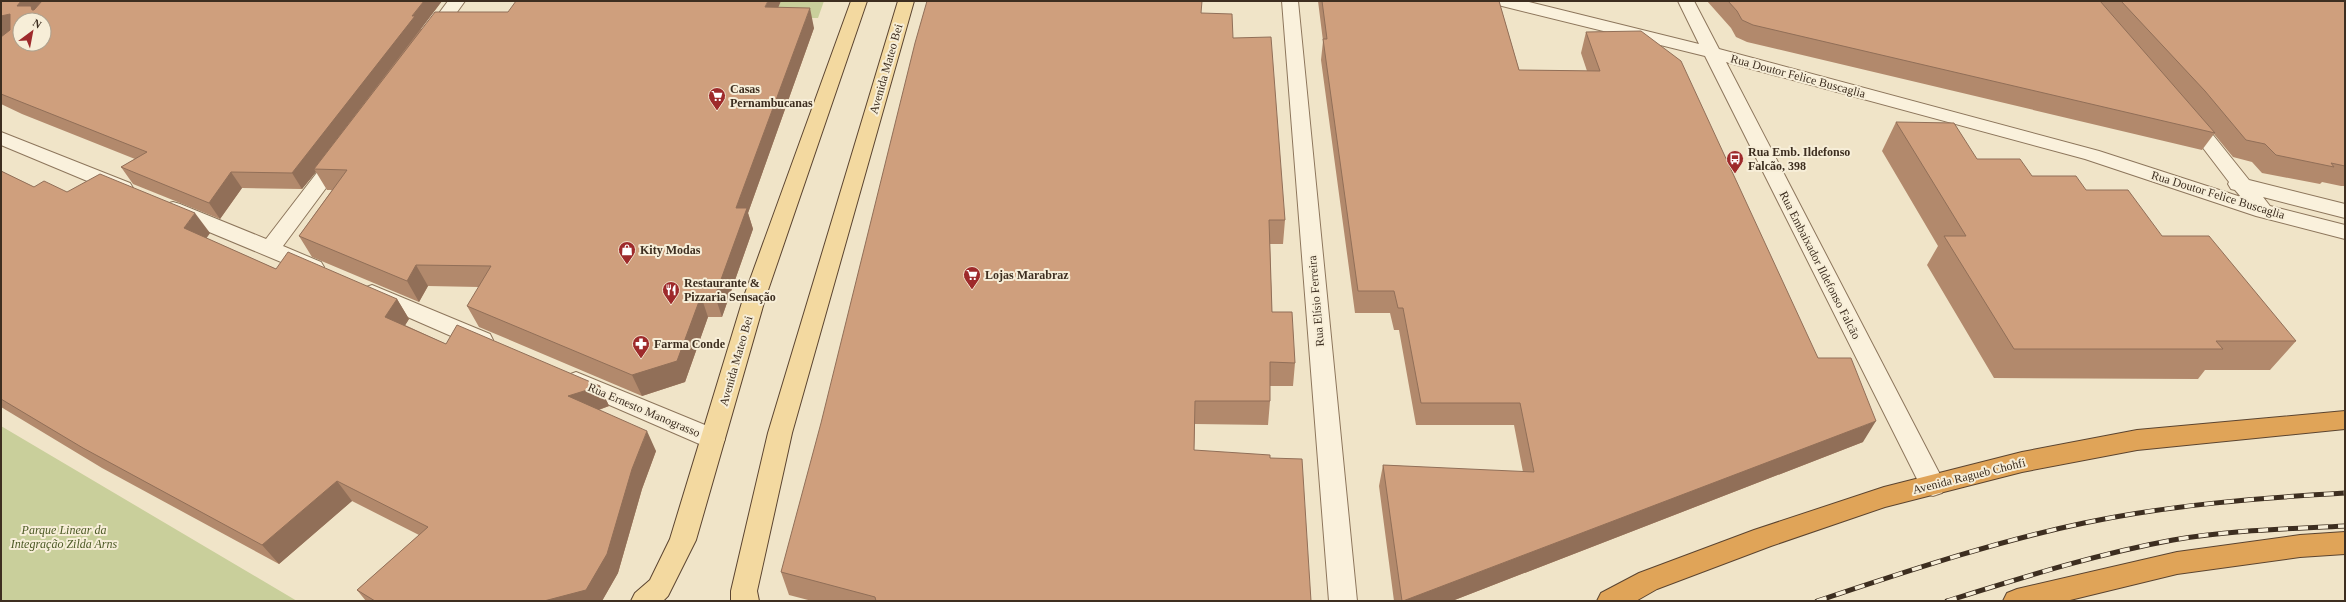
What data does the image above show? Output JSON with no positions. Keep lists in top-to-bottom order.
{
  "streets": {
    "highway": ["Avenida Ragueb Chohfi"],
    "main road": ["Avenida Mateo Bei"],
    "street": [
      "Rua Doutor Felice Buscaglia",
      "Rua Embaixador Ildefonso Falcão",
      "Rua Elísio Ferreira",
      "Rua Ernesto Manograsso"
    ]
  },
  "crossings": [
    ["Avenida Mateo Bei", "Rua Ernesto Manograsso"],
    ["Rua Doutor Felice Buscaglia", "Rua Embaixador Ildefonso Falcão"],
    ["Rua Embaixador Ildefonso Falcão", "Avenida Ragueb Chohfi"]
  ],
  "parks": ["Parque Linear da Integração Zilda Arns"],
  "places": {
    "supermarket": ["Casas Pernambucanas", "Lojas Marabraz"],
    "bus stop": ["Rua Emb. Ildefonso Falcão, 398"],
    "shop": ["Kity Modas"],
    "restaurant": ["Restaurante & Pizzaria Sensação"],
    "pharmacy": ["Farma Conde"]
  },
  "north": "top right"
}
